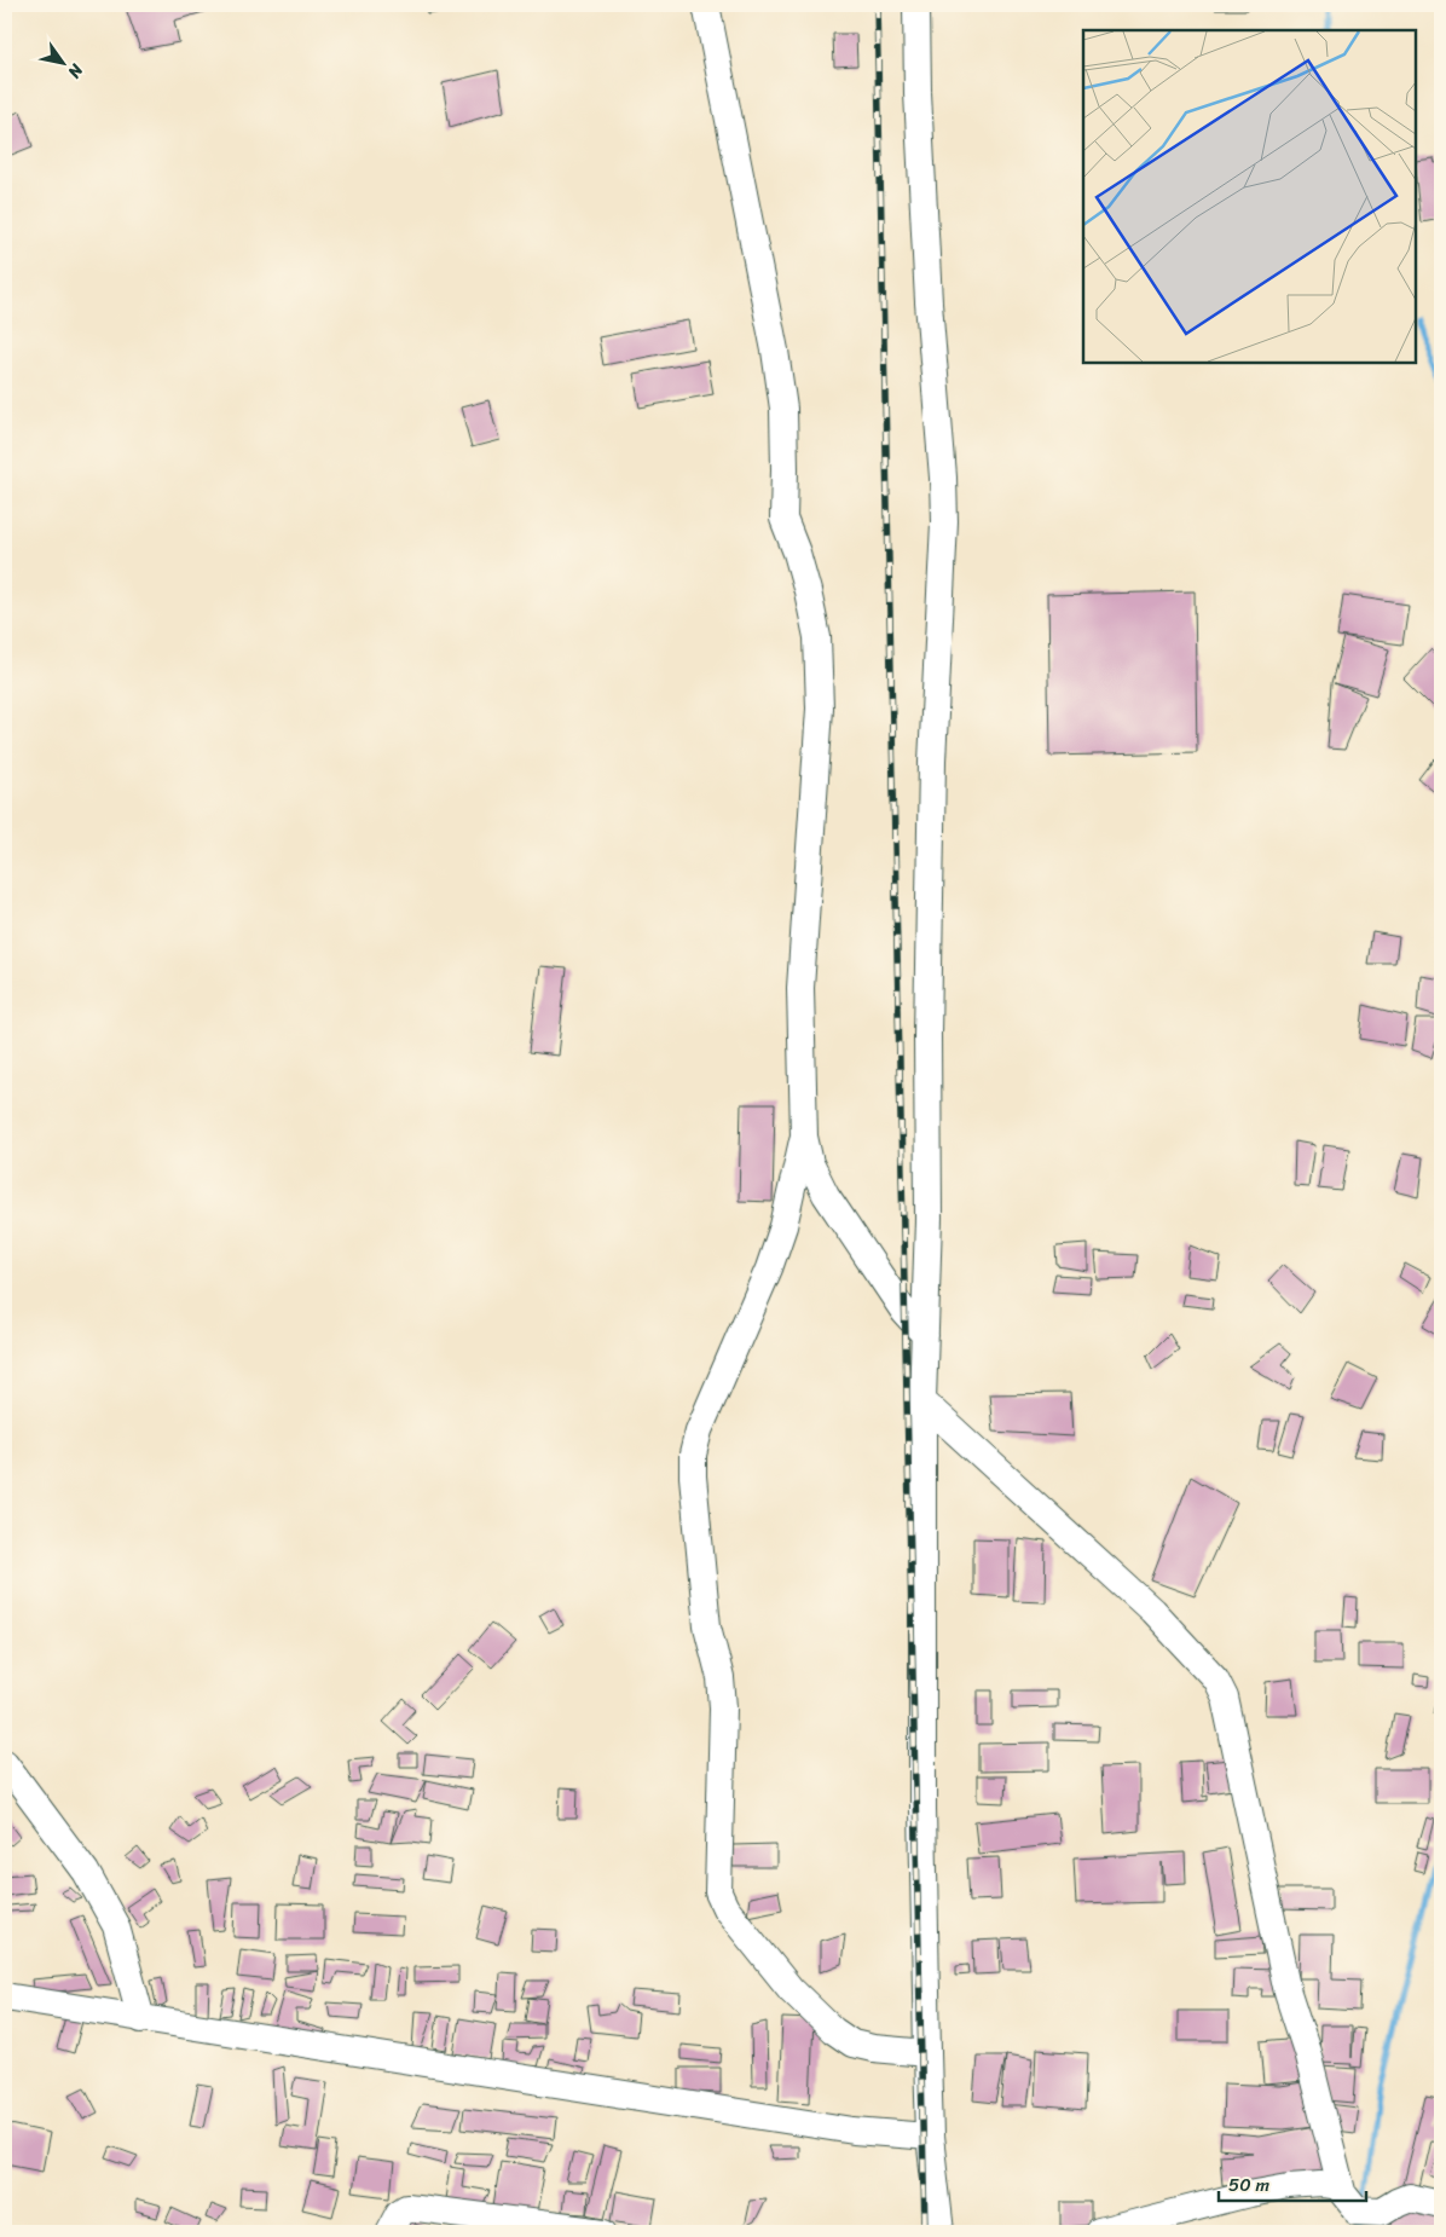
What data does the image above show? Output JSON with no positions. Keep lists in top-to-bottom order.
{
  "scale_bar": "50 m",
  "north": "bottom right"
}
